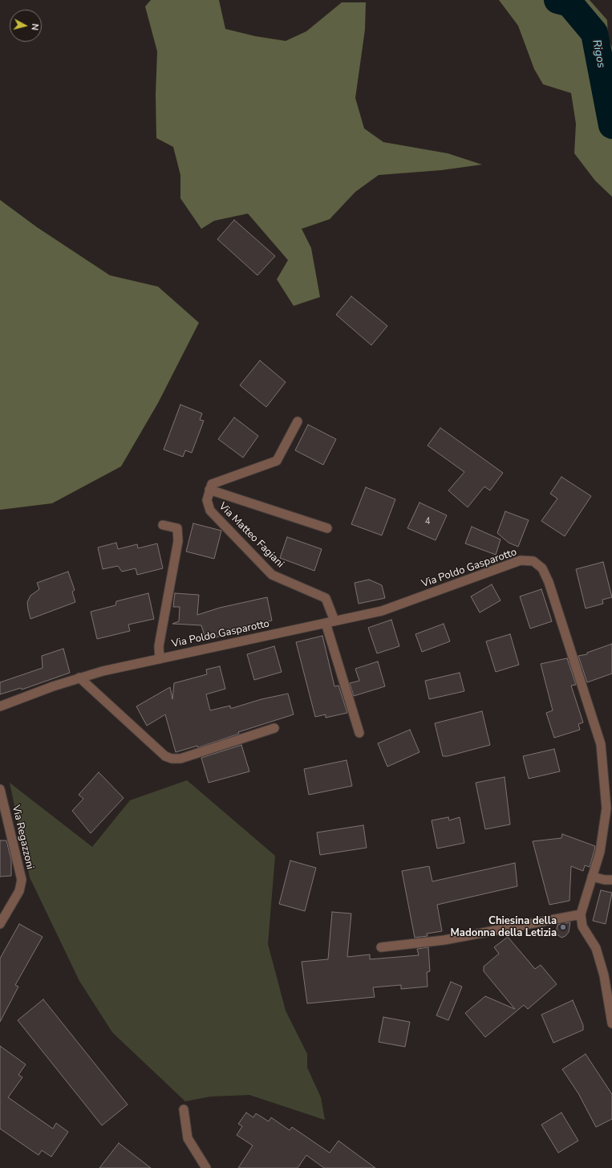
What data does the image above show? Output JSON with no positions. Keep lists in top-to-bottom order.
{
  "streets": {
    "street": ["Via Matteo Fagiani", "Via Poldo Gasparotto", "Via Regazzoni"]
  },
  "crossings": [
    ["Via Matteo Fagiani", "Via Poldo Gasparotto"]
  ],
  "water": ["Rigos"],
  "places": ["Chiesina della Madonna della Letizia"],
  "house_numbers": ["4"],
  "north": "right"
}
